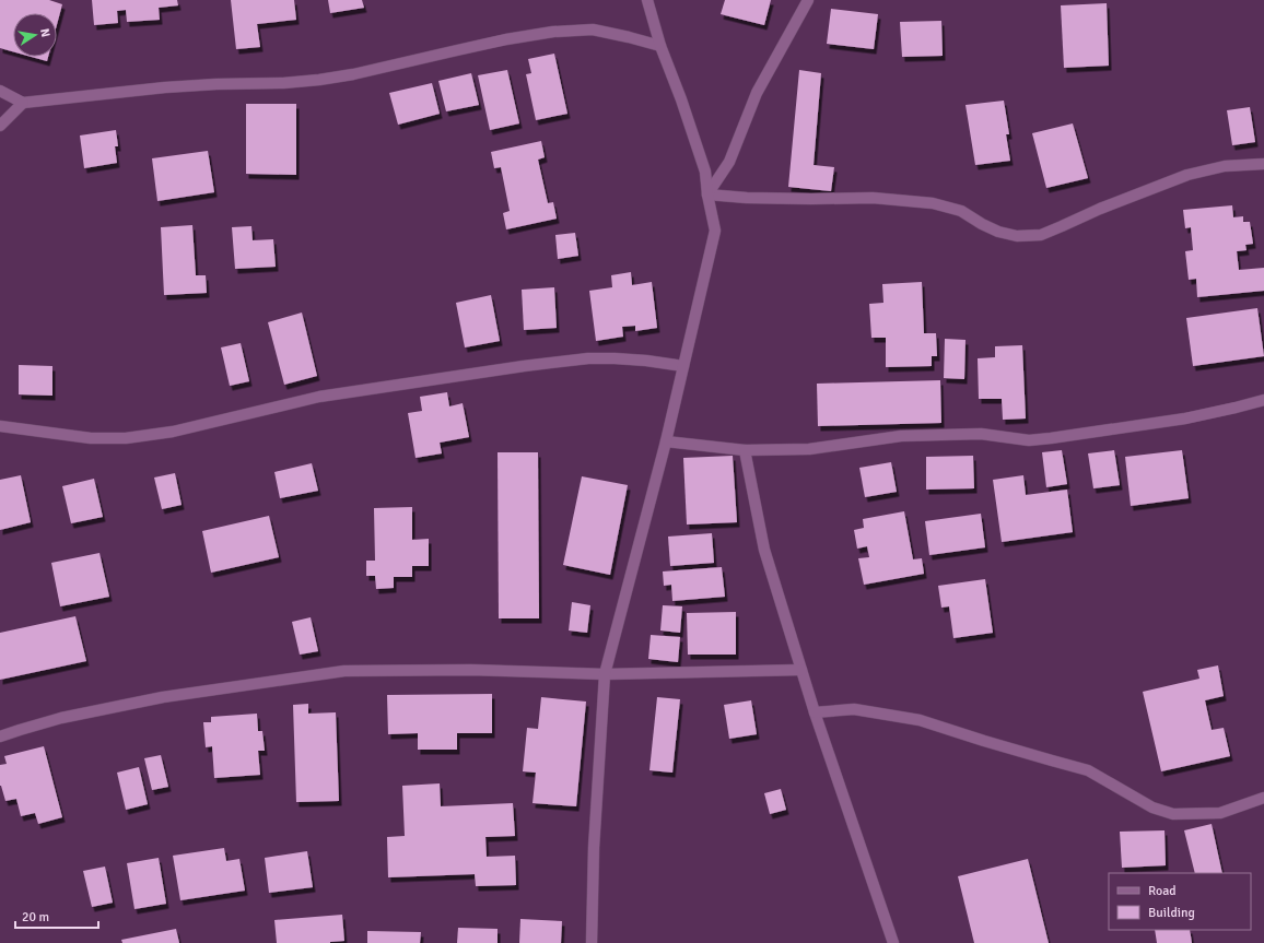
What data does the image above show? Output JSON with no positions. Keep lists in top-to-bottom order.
{
  "legend": ["Road", "Building"],
  "scale_bar": "20 m",
  "north": "right"
}
